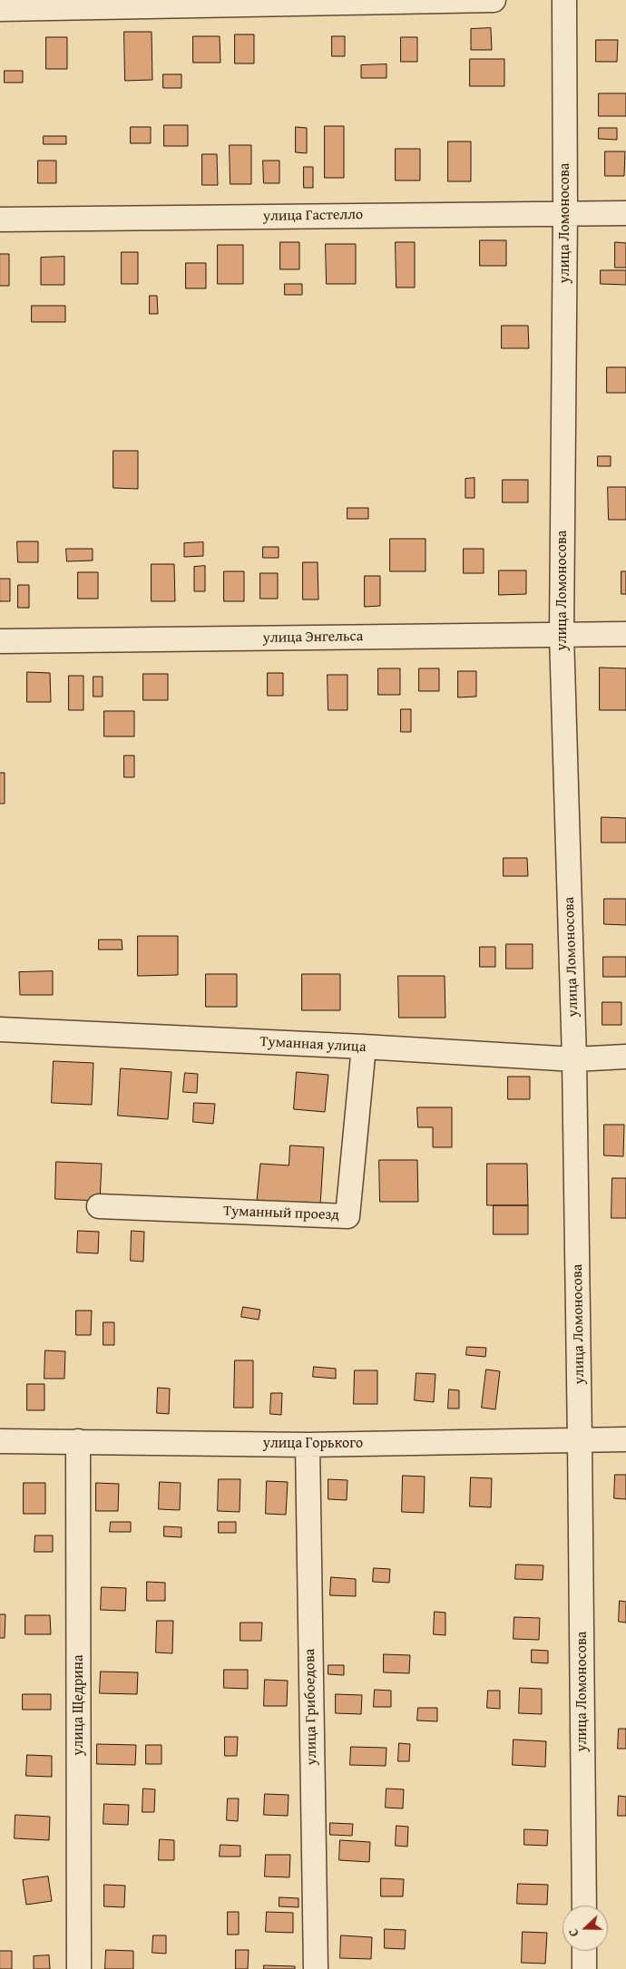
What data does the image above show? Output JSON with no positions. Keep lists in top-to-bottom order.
{
  "streets": {
    "street": [
      "улица Гастелло",
      "улица Ломоносова",
      "улица Энгельса",
      "Туманная улица",
      "Туманный проезд",
      "улица Горького",
      "улица Щедрина",
      "улица Грибоедова"
    ]
  },
  "crossings": [
    ["улица Гастелло", "улица Ломоносова"],
    ["улица Ломоносова", "улица Энгельса"],
    ["улица Ломоносова", "Туманная улица"],
    ["улица Ломоносова", "улица Горького"],
    ["Туманная улица", "Туманный проезд"],
    ["улица Горького", "улица Щедрина"],
    ["улица Горького", "улица Грибоедова"]
  ],
  "north": "left"
}
